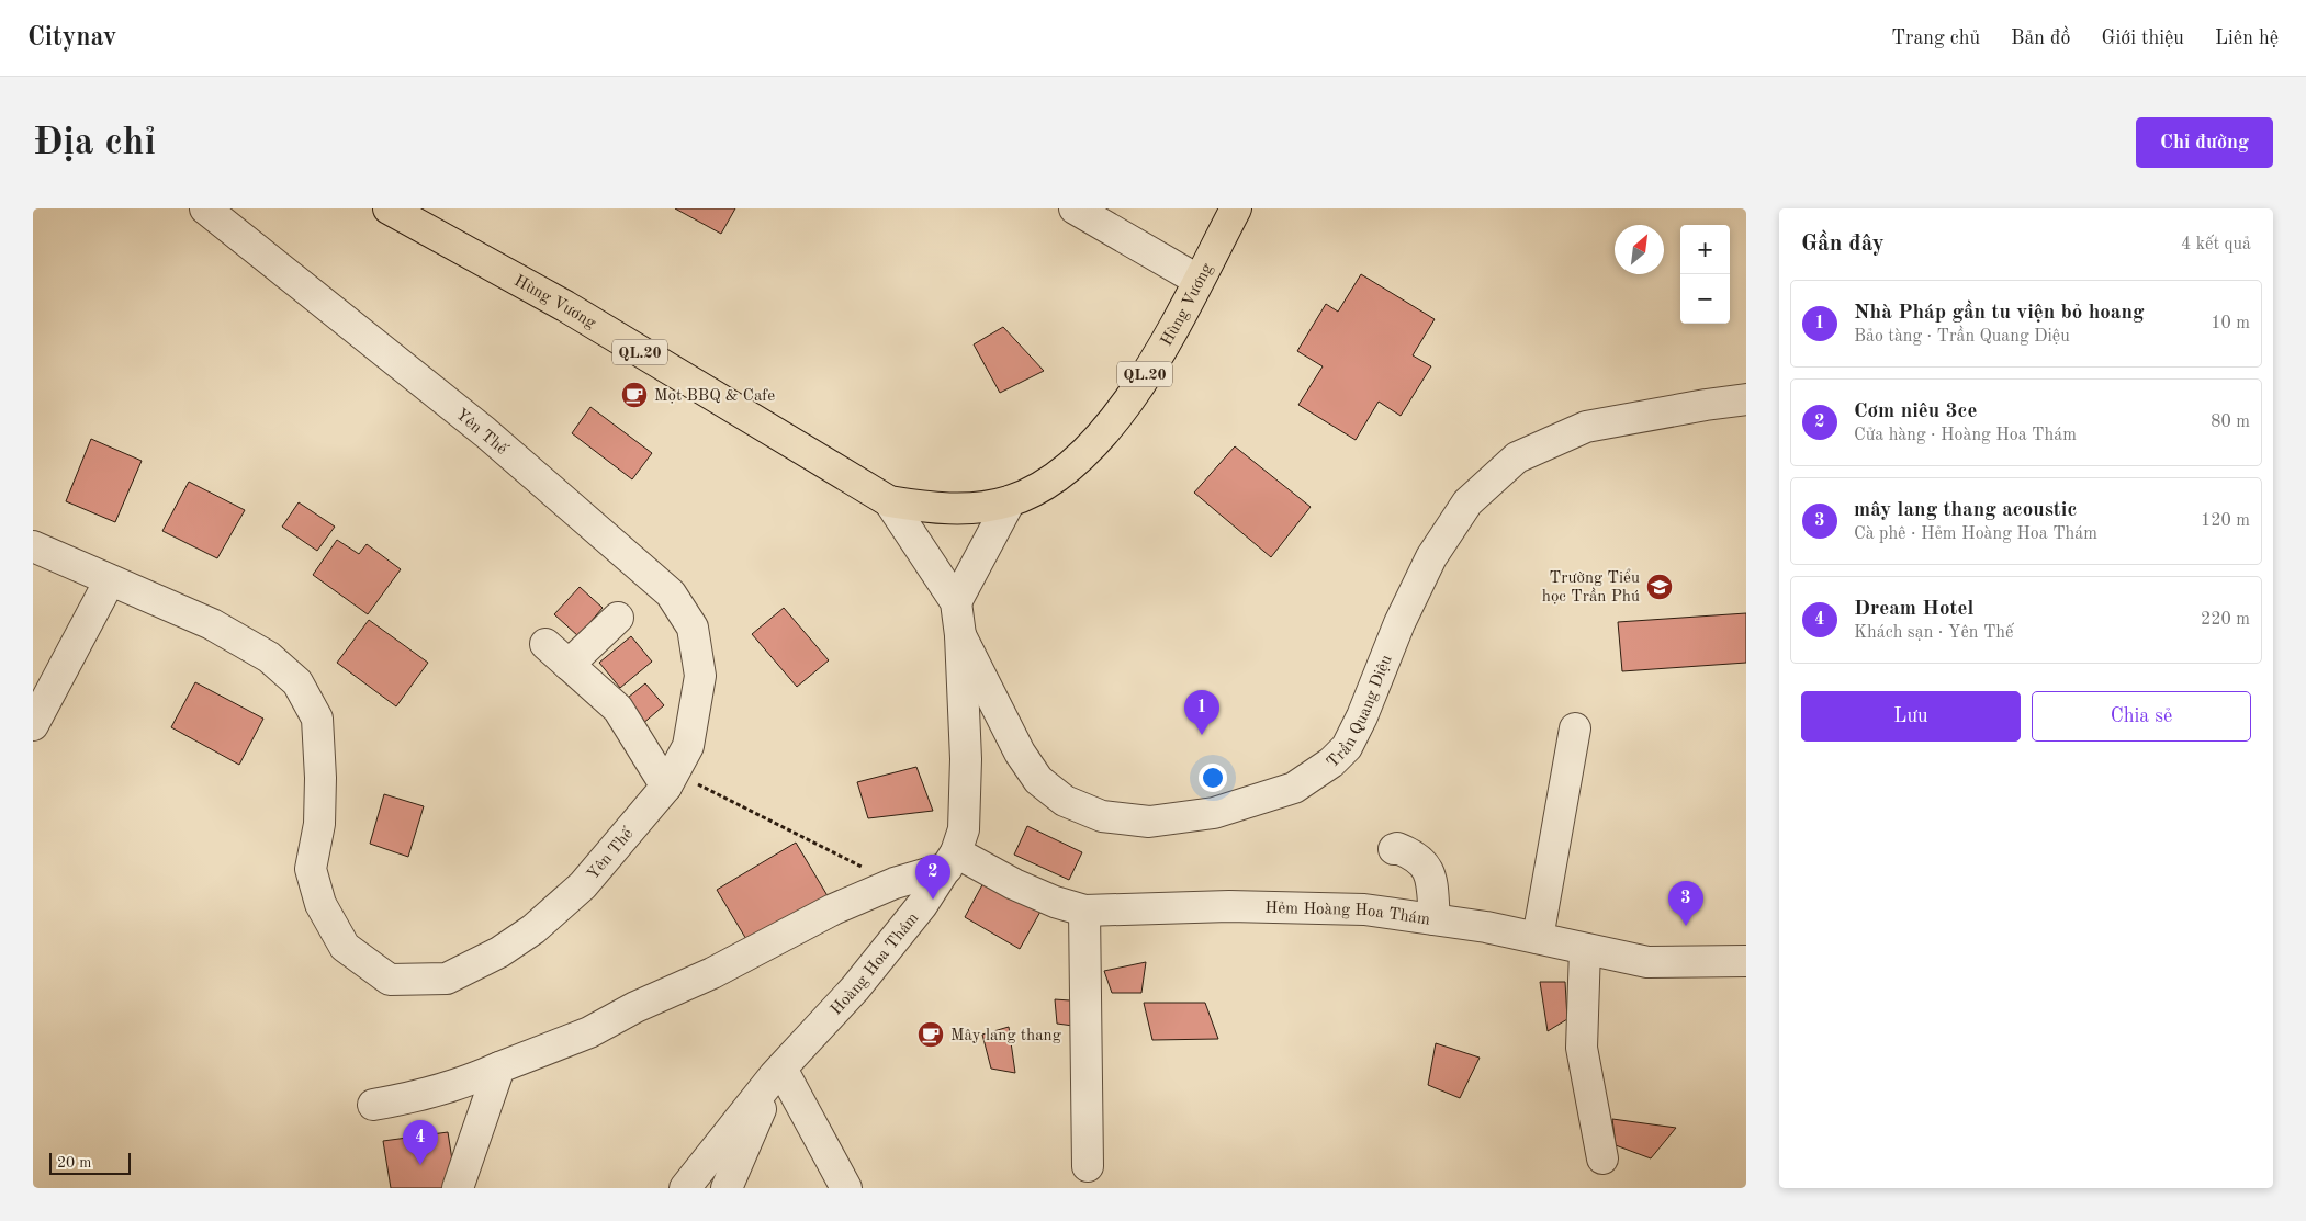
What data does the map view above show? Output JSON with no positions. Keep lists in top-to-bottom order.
{
  "streets": {
    "highway": ["Hùng Vương", "QL.20"],
    "street": [
      "Yên Thế",
      "Trần Quang Diệu",
      "Hẻm Hoàng Hoa Thám",
      "Hoàng Hoa Thám"
    ]
  },
  "crossings": [
    ["Trần Quang Diệu", "Hoàng Hoa Thám"],
    ["Hẻm Hoàng Hoa Thám", "Hoàng Hoa Thám"]
  ],
  "places": {
    "cafe": ["Mọt BBQ & Cafe", "Mây lang thang"],
    "school or university": ["Trường Tiểu học Trần Phú"]
  },
  "scale_bar": "20 m",
  "north": "top right",
  "page": {
    "header": "Citynav",
    "nav": [
      "Trang chủ",
      "Bản đồ",
      "Giới thiệu",
      "Liên hệ"
    ],
    "buttons": [
      "Chỉ đường",
      ["Lưu", "Chia sẻ"]
    ],
    "title": "Địa chỉ",
    "heading": ["Gần đây", "4 kết quả"],
    "map_buttons": ["+", "−"],
    "list": [
      {
        "mark": "1",
        "name": "Nhà Pháp gần tu viện bỏ hoang",
        "note": "Bảo tàng · Trần Quang Diệu",
        "value": "10 m"
      },
      {
        "mark": "2",
        "name": "Cơm niêu 3ce",
        "note": "Cửa hàng · Hoàng Hoa Thám",
        "value": "80 m"
      },
      {
        "mark": "3",
        "name": "mây lang thang acoustic",
        "note": "Cà phê · Hẻm Hoàng Hoa Thám",
        "value": "120 m"
      },
      {
        "mark": "4",
        "name": "Dream Hotel",
        "note": "Khách sạn · Yên Thế",
        "value": "220 m"
      }
    ],
    "pins": [
      "1",
      "2",
      "3",
      "4"
    ],
    "scale": "20 m"
  }
}
